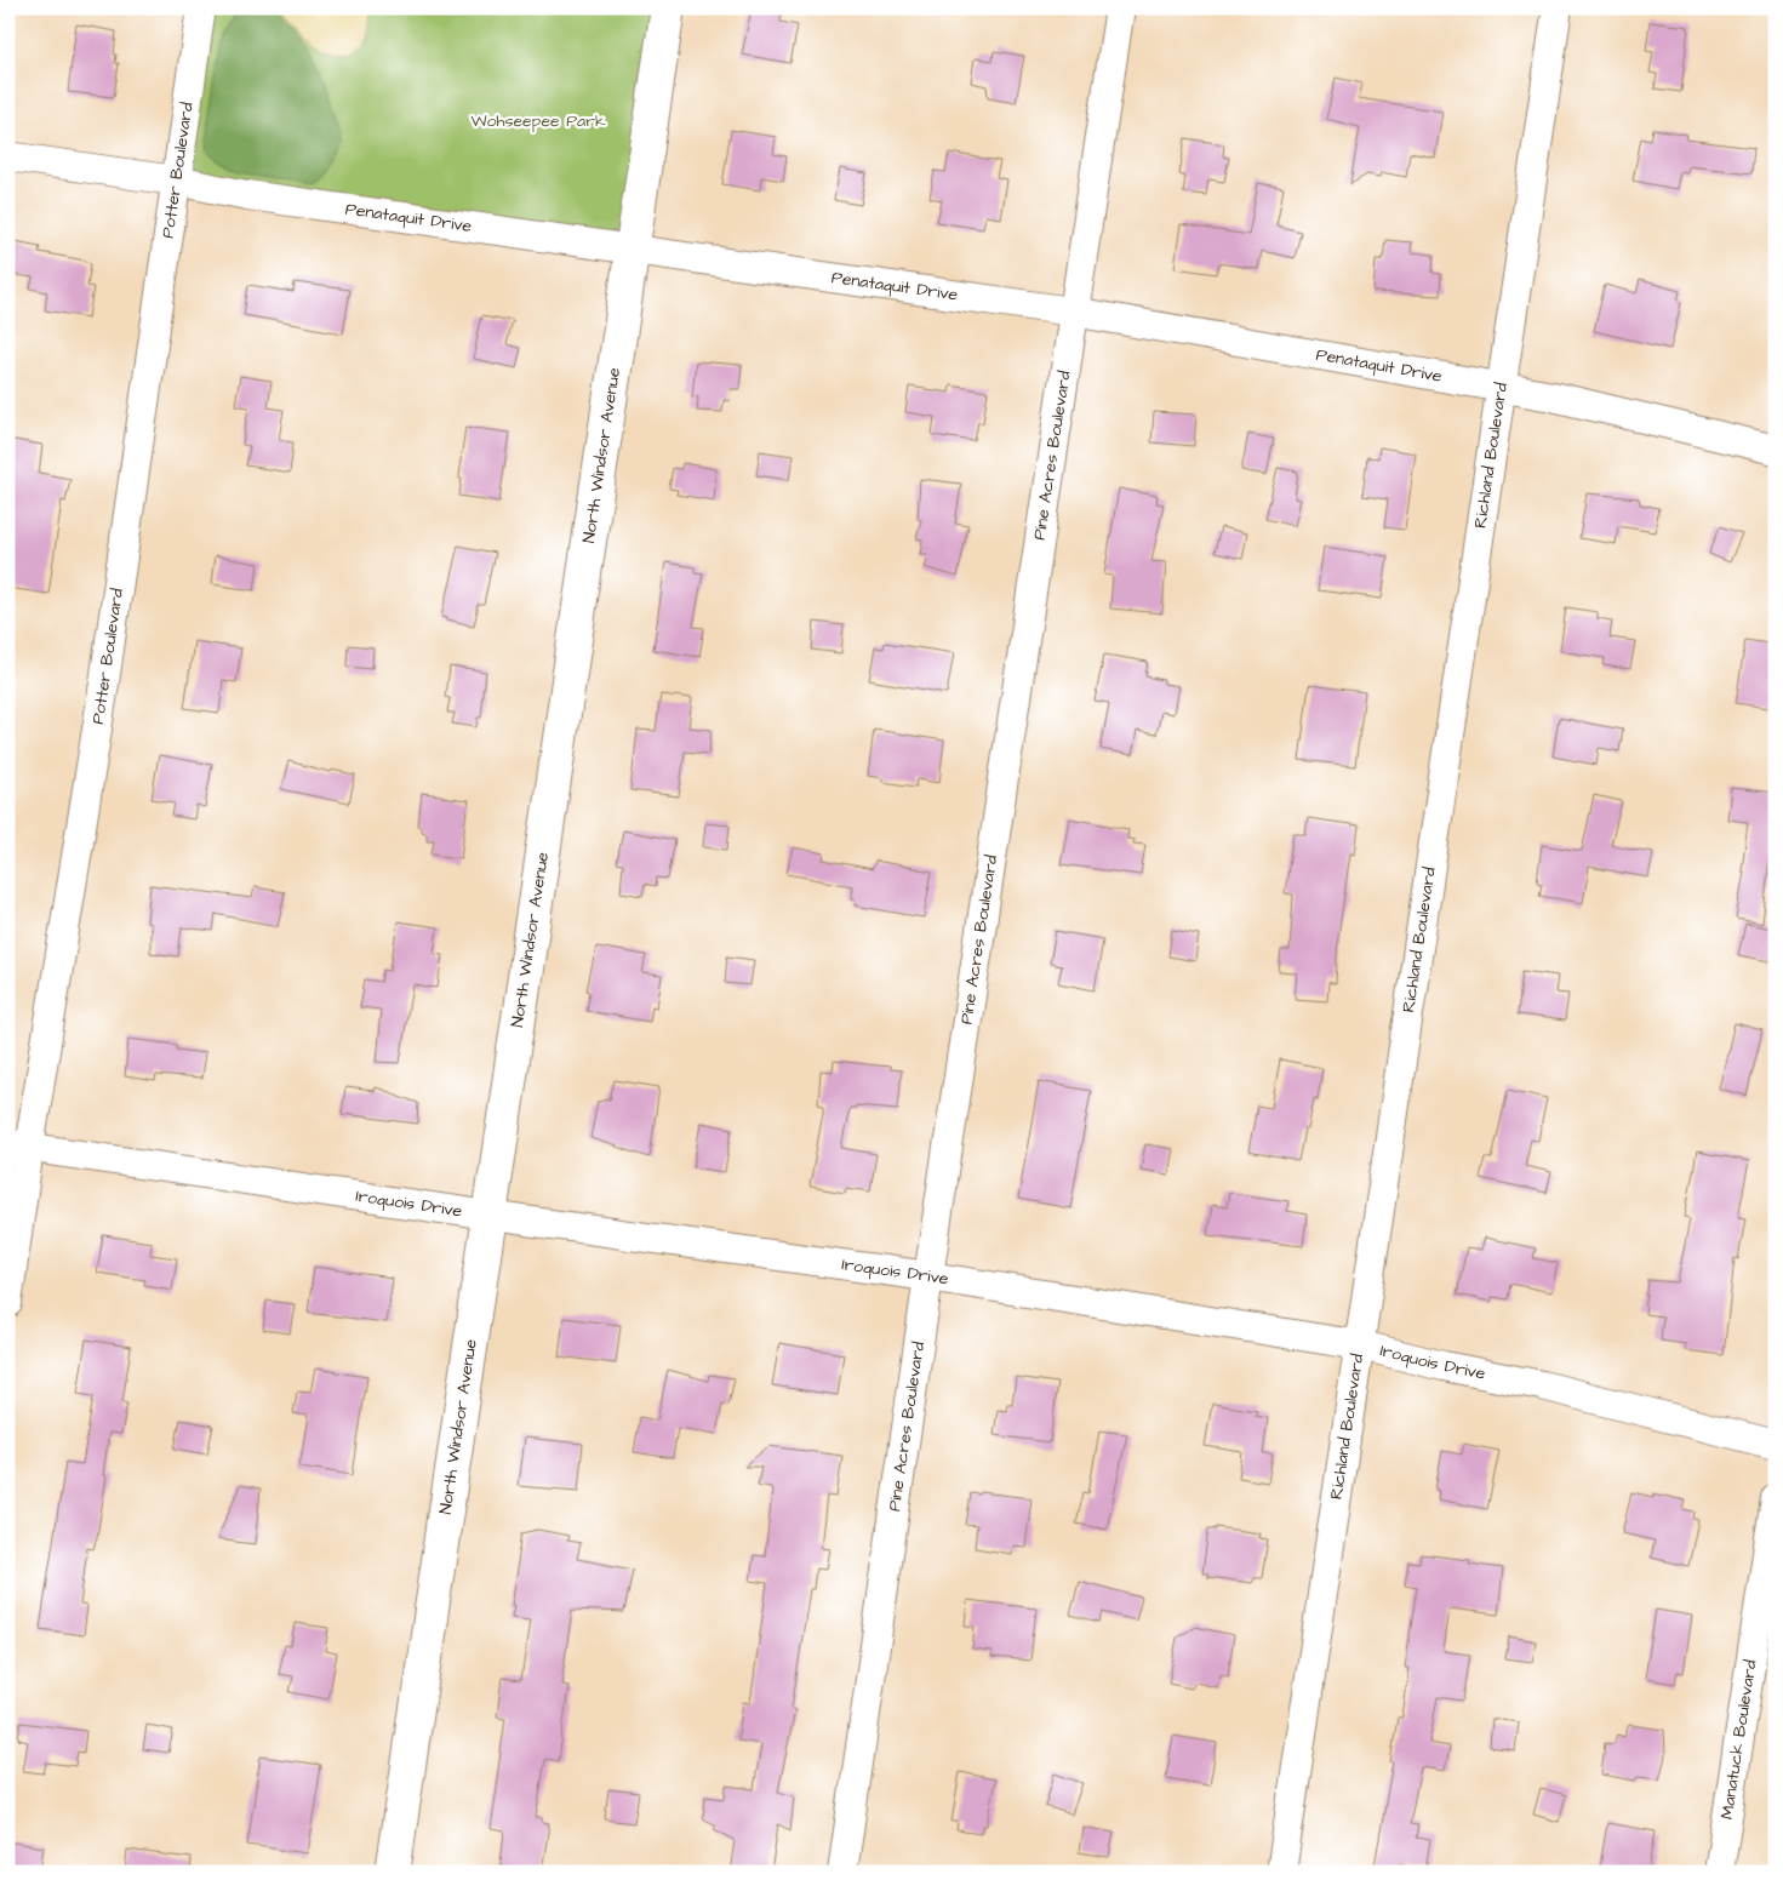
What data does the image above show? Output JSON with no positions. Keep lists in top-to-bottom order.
{
  "streets": {
    "street": [
      "Potter Boulevard",
      "Penataquit Drive",
      "North Windsor Avenue",
      "Pine Acres Boulevard",
      "Richland Boulevard",
      "Iroquois Drive",
      "Manatuck Boulevard"
    ]
  },
  "crossings": [
    ["Potter Boulevard", "Penataquit Drive"],
    ["Potter Boulevard", "Iroquois Drive"],
    ["Penataquit Drive", "North Windsor Avenue"],
    ["Penataquit Drive", "Pine Acres Boulevard"],
    ["Penataquit Drive", "Richland Boulevard"],
    ["North Windsor Avenue", "Iroquois Drive"],
    ["Pine Acres Boulevard", "Iroquois Drive"],
    ["Richland Boulevard", "Iroquois Drive"]
  ],
  "parks": ["Wohseepee Park"]
}
